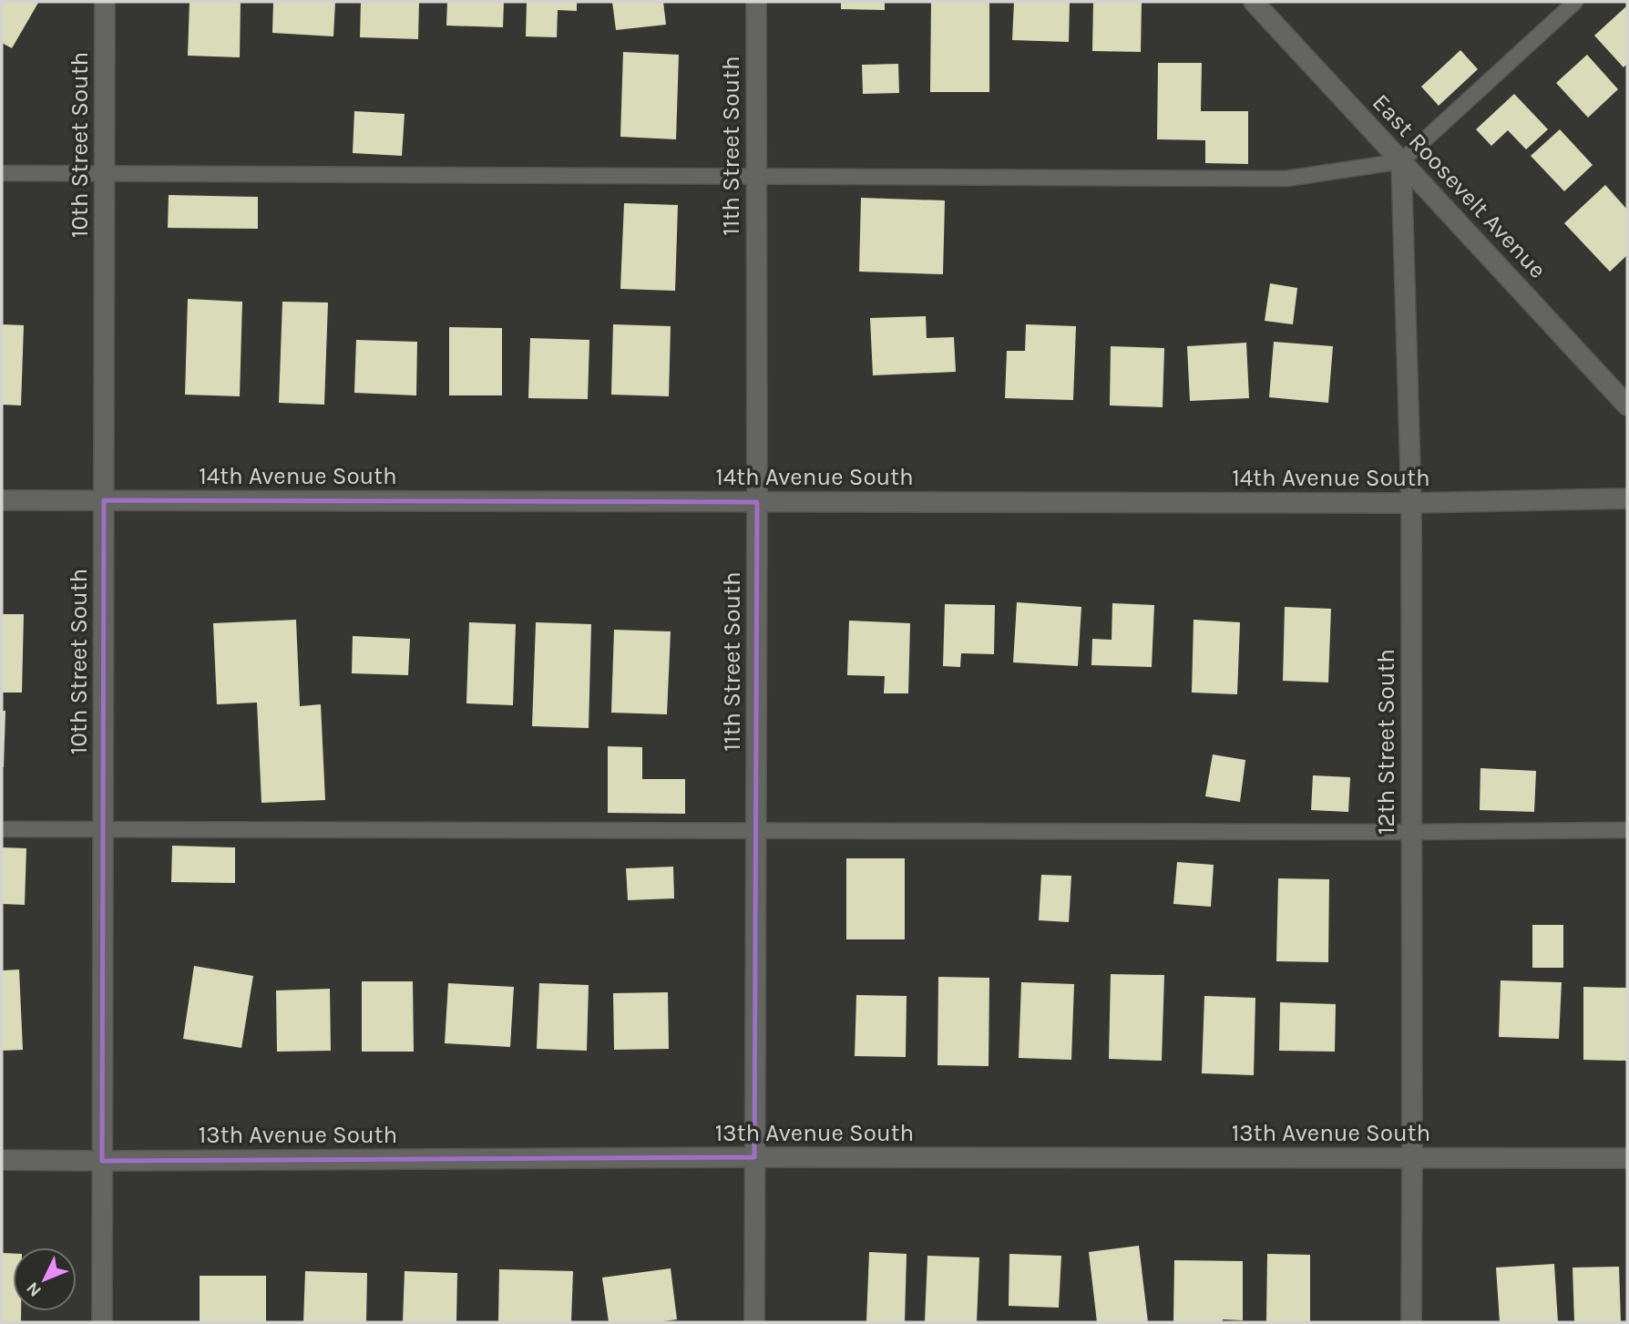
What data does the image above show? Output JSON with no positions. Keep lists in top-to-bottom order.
{
  "streets": {
    "street": [
      "10th Street South",
      "11th Street South",
      "East Roosevelt Avenue",
      "14th Avenue South",
      "12th Street South",
      "13th Avenue South"
    ]
  },
  "crossings": [
    ["10th Street South", "14th Avenue South"],
    ["10th Street South", "13th Avenue South"],
    ["11th Street South", "14th Avenue South"],
    ["11th Street South", "13th Avenue South"],
    ["East Roosevelt Avenue", "12th Street South"],
    ["14th Avenue South", "12th Street South"],
    ["12th Street South", "13th Avenue South"]
  ],
  "north": "bottom left"
}
